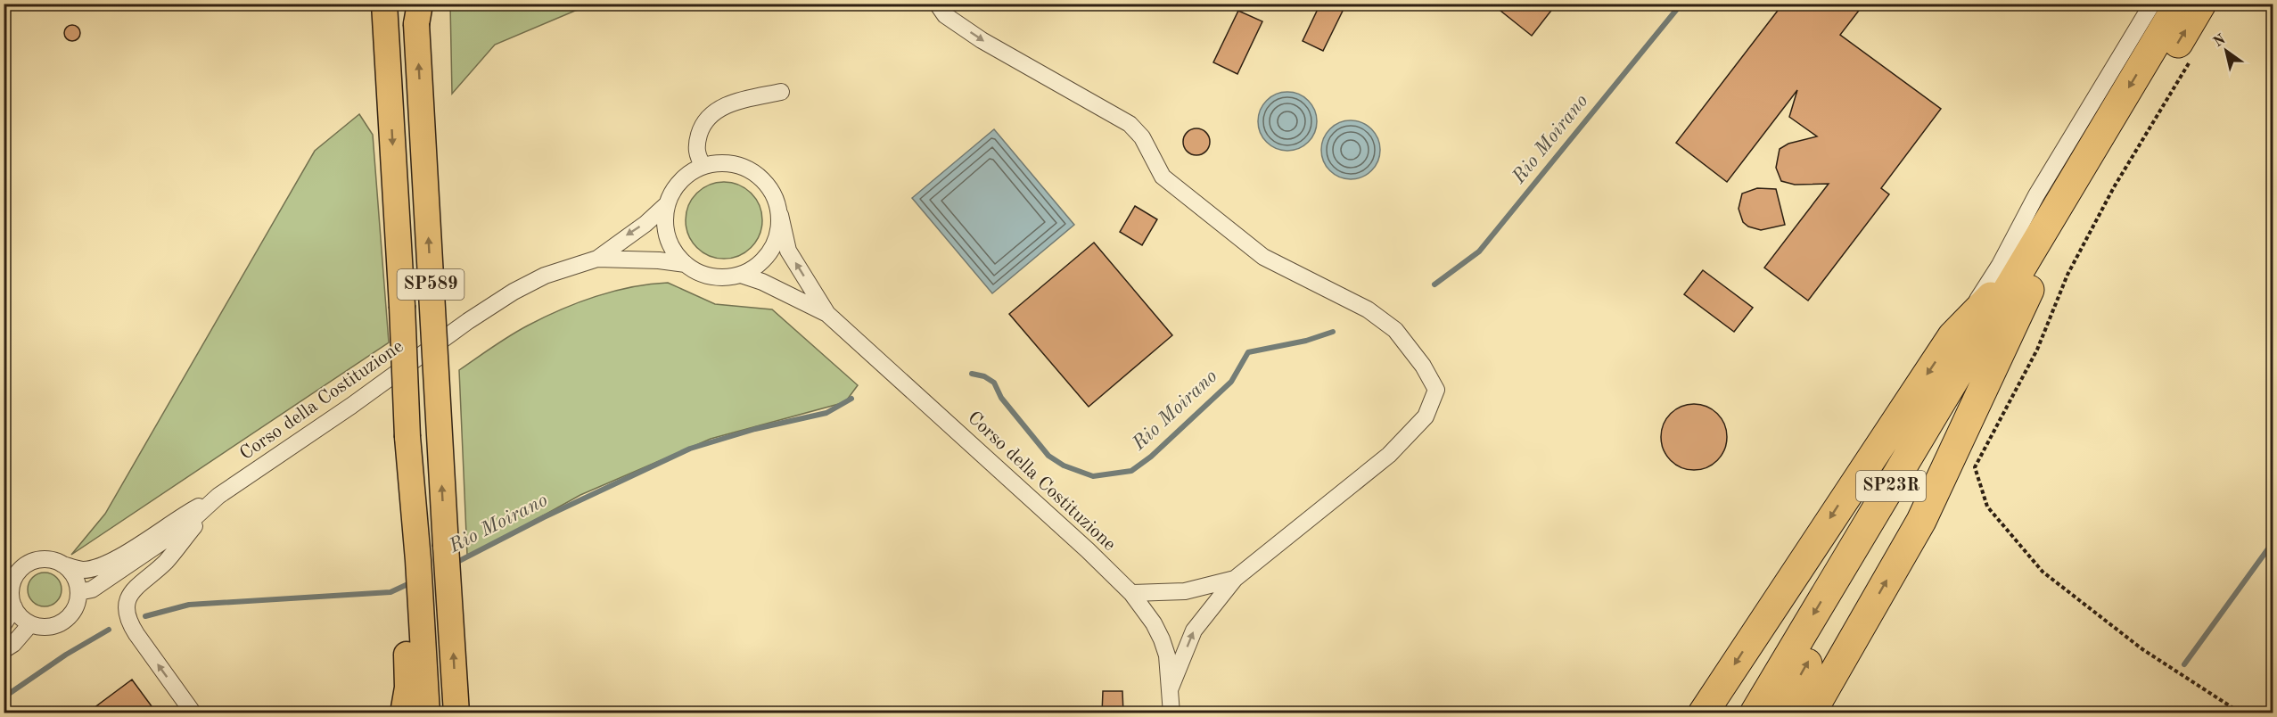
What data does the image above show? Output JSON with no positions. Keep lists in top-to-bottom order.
{
  "streets": {
    "highway": ["SP23R"],
    "main road": ["SP589"],
    "street": ["Corso della Costituzione"]
  },
  "water": ["Rio Moirano"],
  "north": "top left"
}
